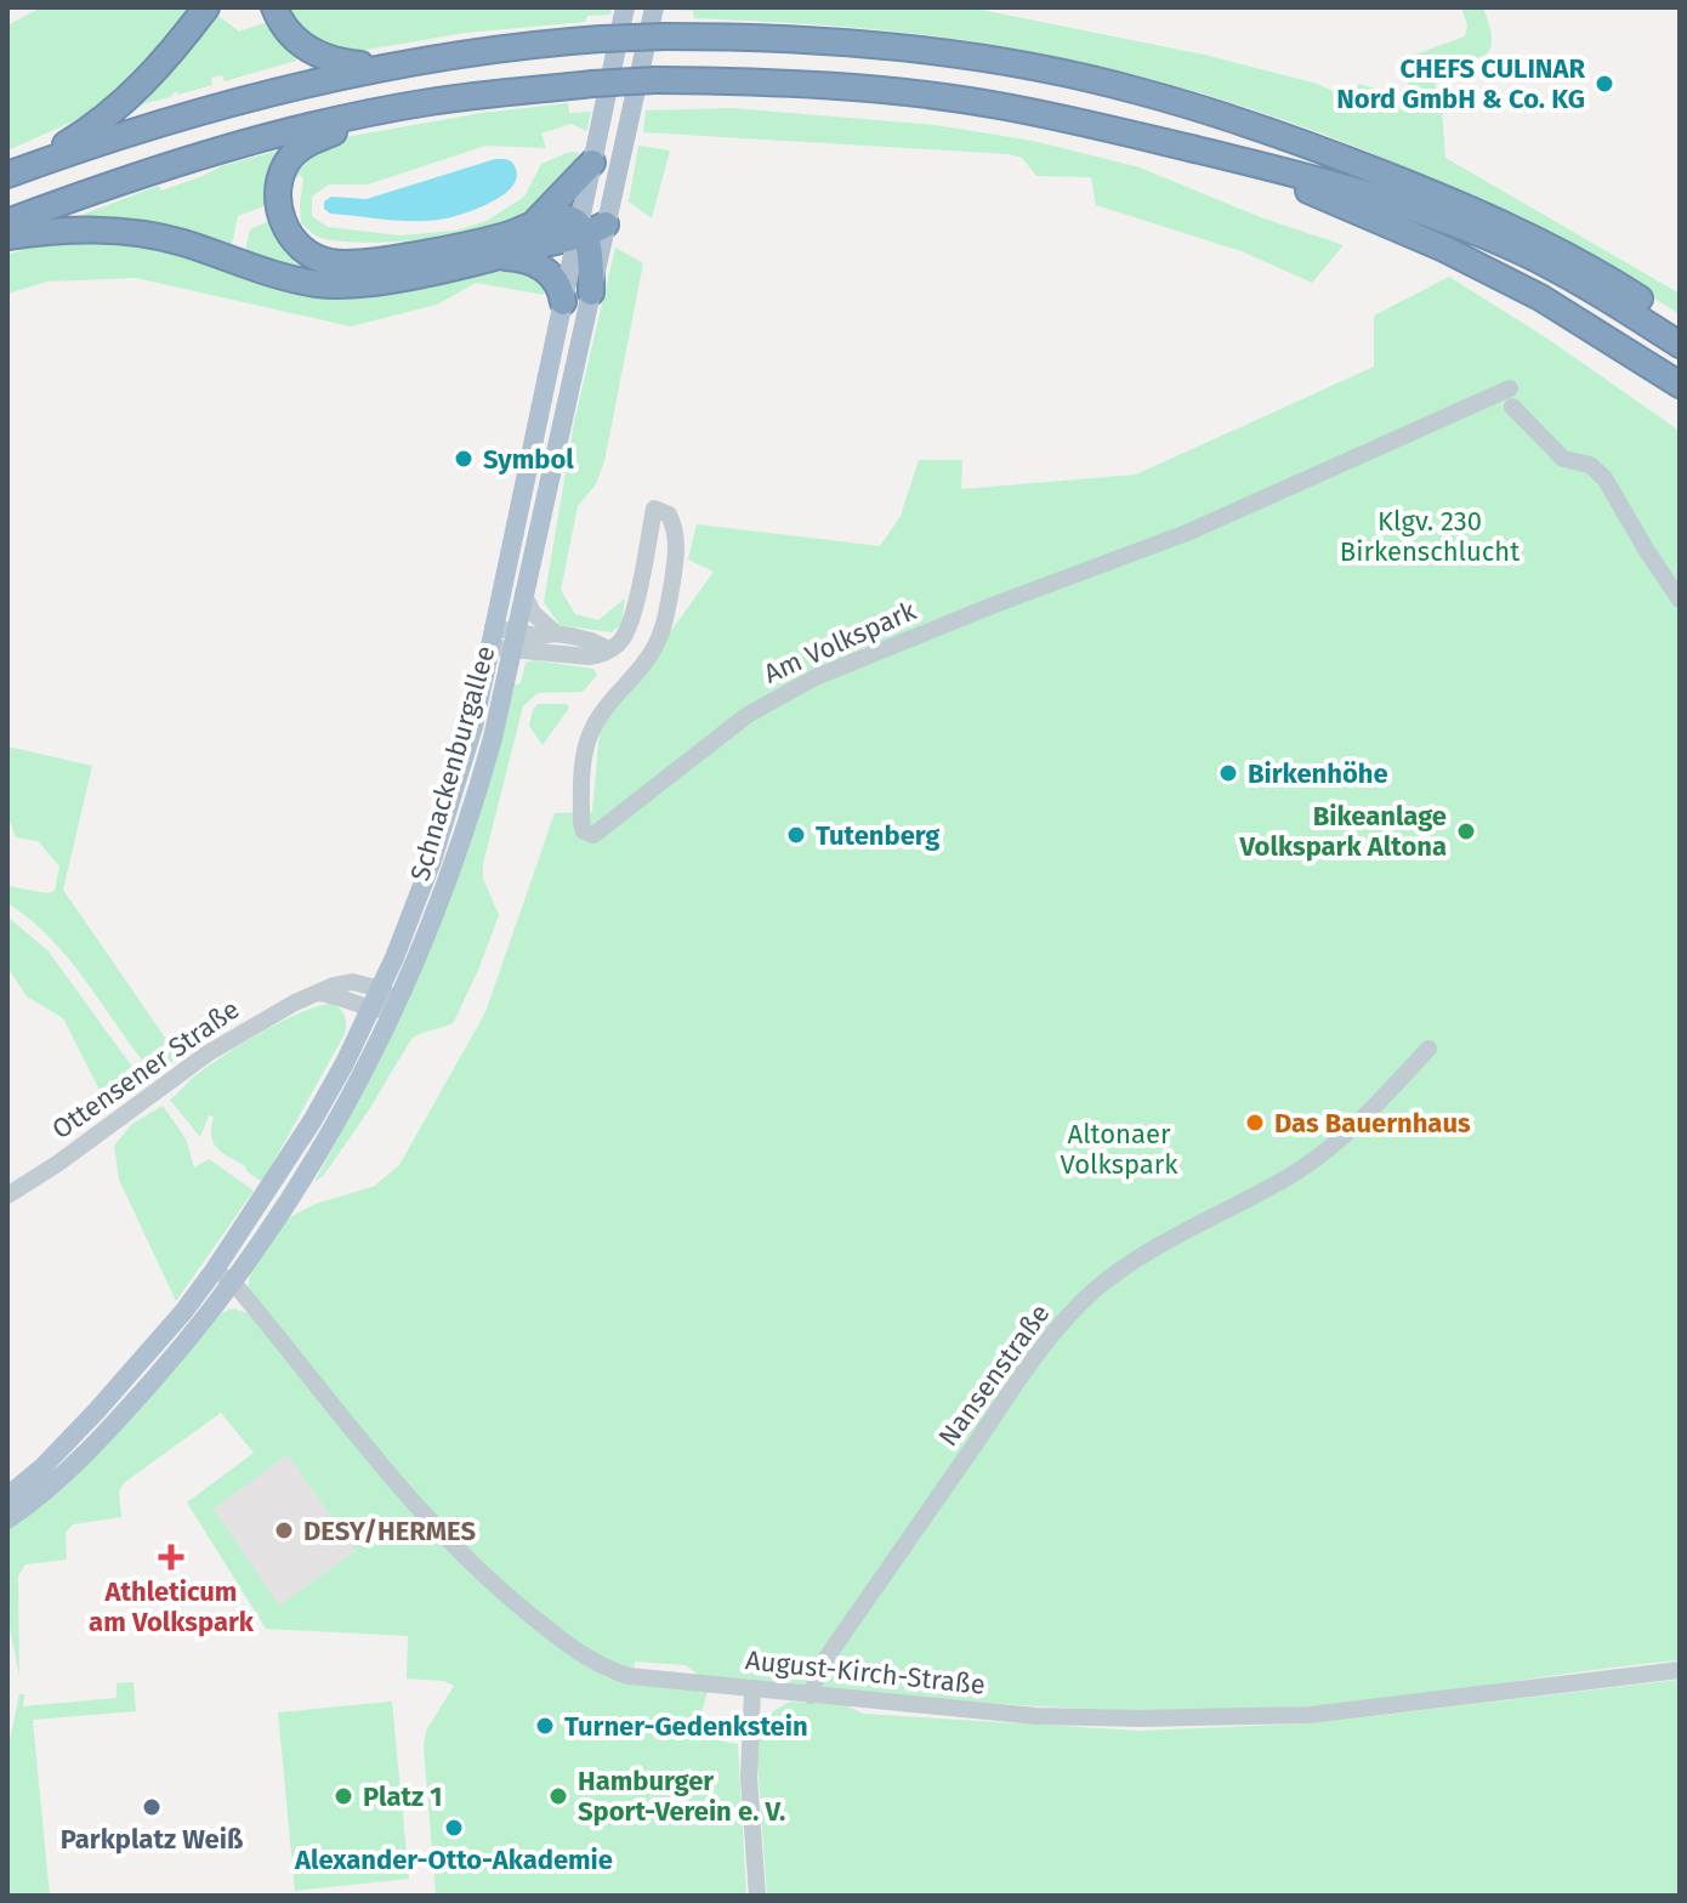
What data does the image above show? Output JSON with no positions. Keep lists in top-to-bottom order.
{
  "streets": {
    "main road": ["Schnackenburgallee"],
    "street": [
      "Am Volkspark",
      "Ottensener Straße",
      "Nansenstraße",
      "August-Kirch-Straße"
    ]
  },
  "crossings": [
    ["Schnackenburgallee", "Ottensener Straße"],
    ["Schnackenburgallee", "August-Kirch-Straße"],
    ["Nansenstraße", "August-Kirch-Straße"]
  ],
  "parks": ["Klgv. 230 Birkenschlucht", "Altonaer Volkspark"],
  "places": {
    "other": [
      "CHEFS CULINAR Nord GmbH & Co. KG",
      "Symbol",
      "Birkenhöhe",
      "Bikeanlage Volkspark Altona",
      "Tutenberg",
      "Das Bauernhaus",
      "DESY/HERMES",
      "Turner-Gedenkstein",
      "Platz 1",
      "Hamburger Sport-Verein e. V.",
      "Parkplatz Weiß",
      "Alexander-Otto-Akademie"
    ],
    "health": ["Athleticum am Volkspark"]
  }
}
